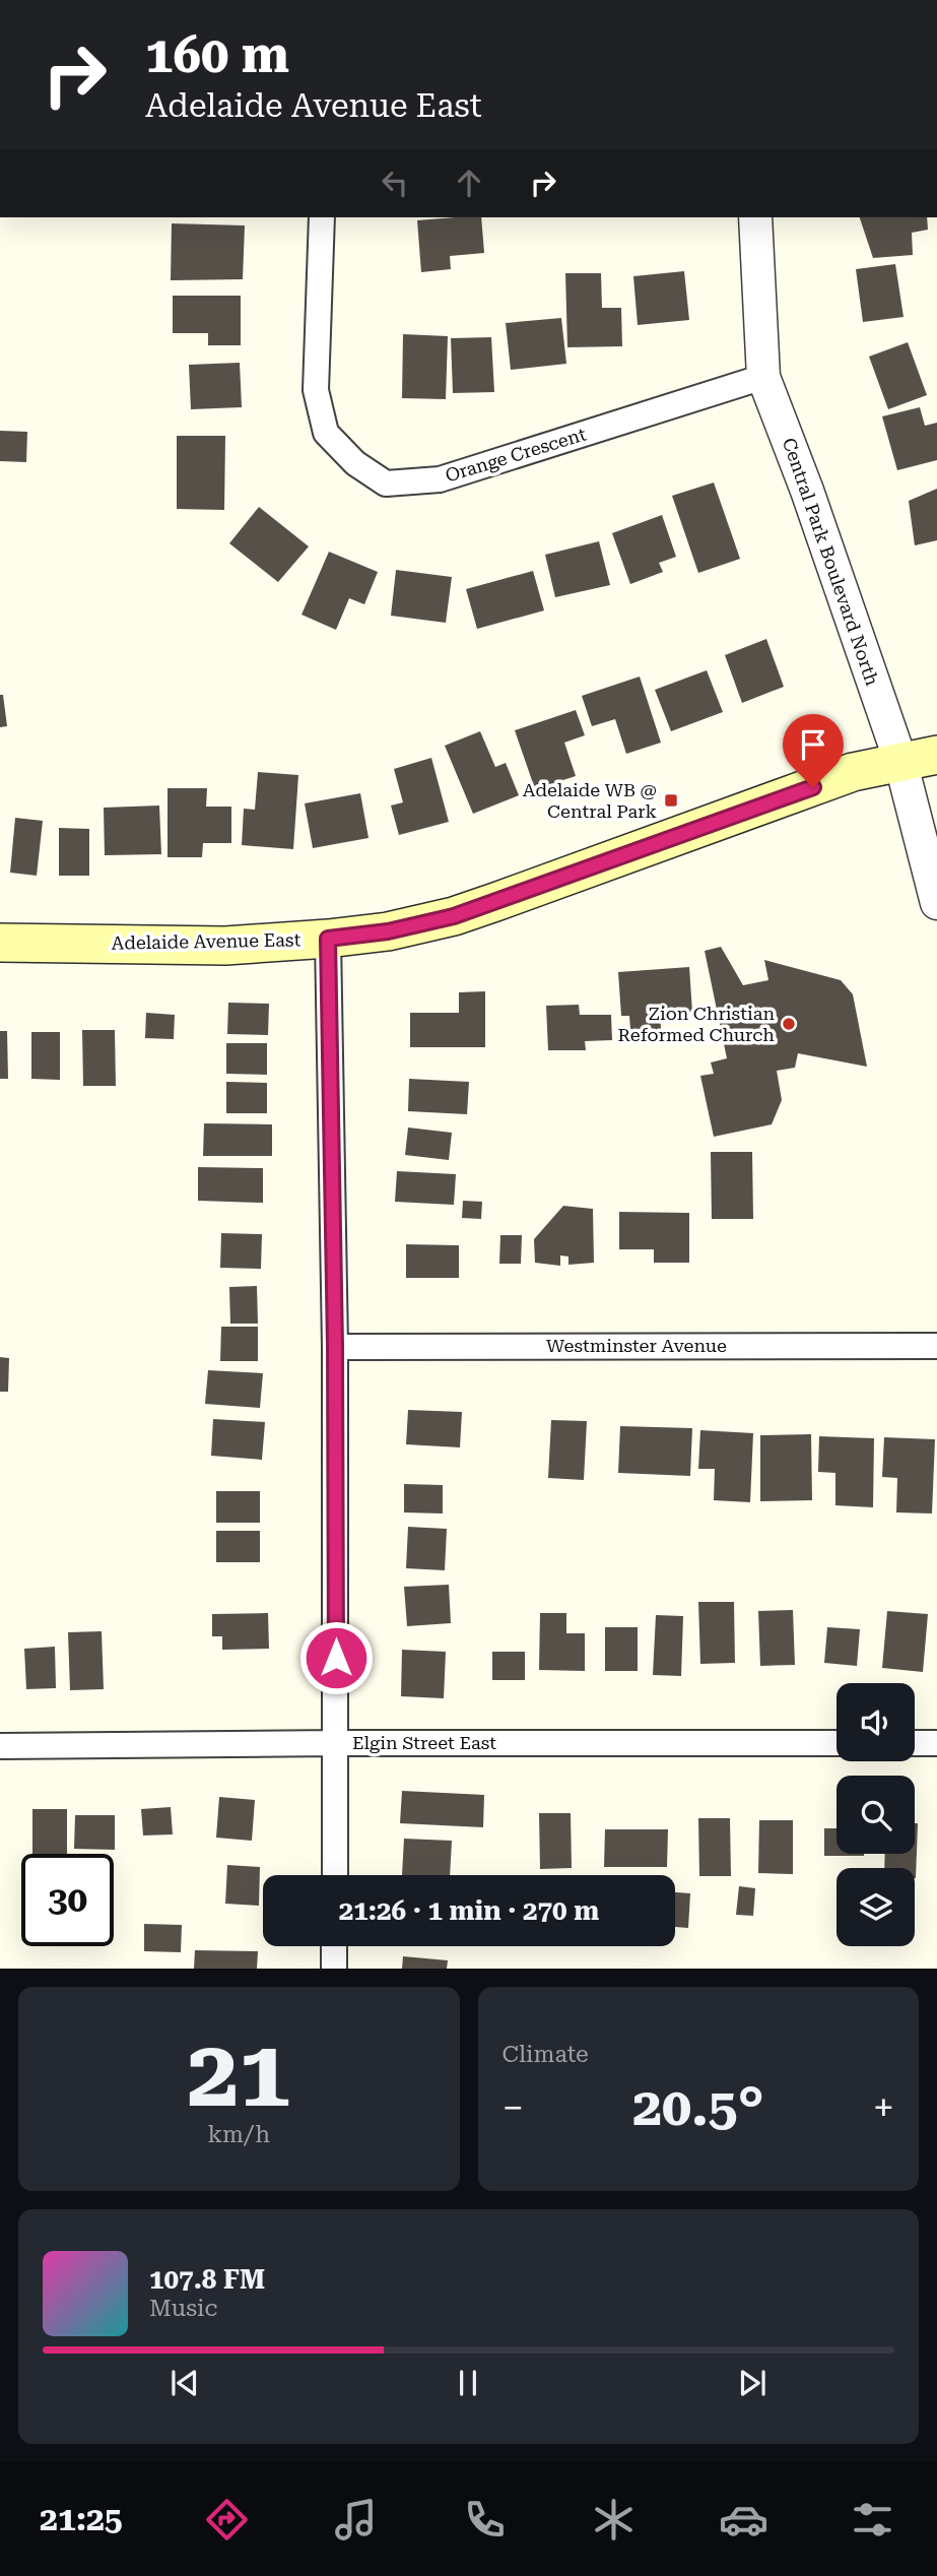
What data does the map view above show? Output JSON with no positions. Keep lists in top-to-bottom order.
{
  "streets": {
    "main road": ["Adelaide Avenue East"],
    "street": [
      "Orange Crescent",
      "Central Park Boulevard North",
      "Westminster Avenue",
      "Elgin Street East"
    ]
  },
  "crossings": [
    ["Orange Crescent", "Central Park Boulevard North"],
    ["Central Park Boulevard North", "Adelaide Avenue East"]
  ],
  "places": {
    "transit": ["Adelaide WB @ Central Park"],
    "other": ["Zion Christian Reformed Church"]
  },
  "page": {
    "turn": ["160 m", "Adelaide Avenue East"],
    "limit": "30",
    "trip": "21:26 · 1 min · 270 m",
    "tile": [
      ["21", "km/h"],
      "Climate"
    ],
    "heat": ["−", "20.5°", "+"],
    "song": ["107.8 FM", "Music"],
    "tabs": "21:25"
  }
}
